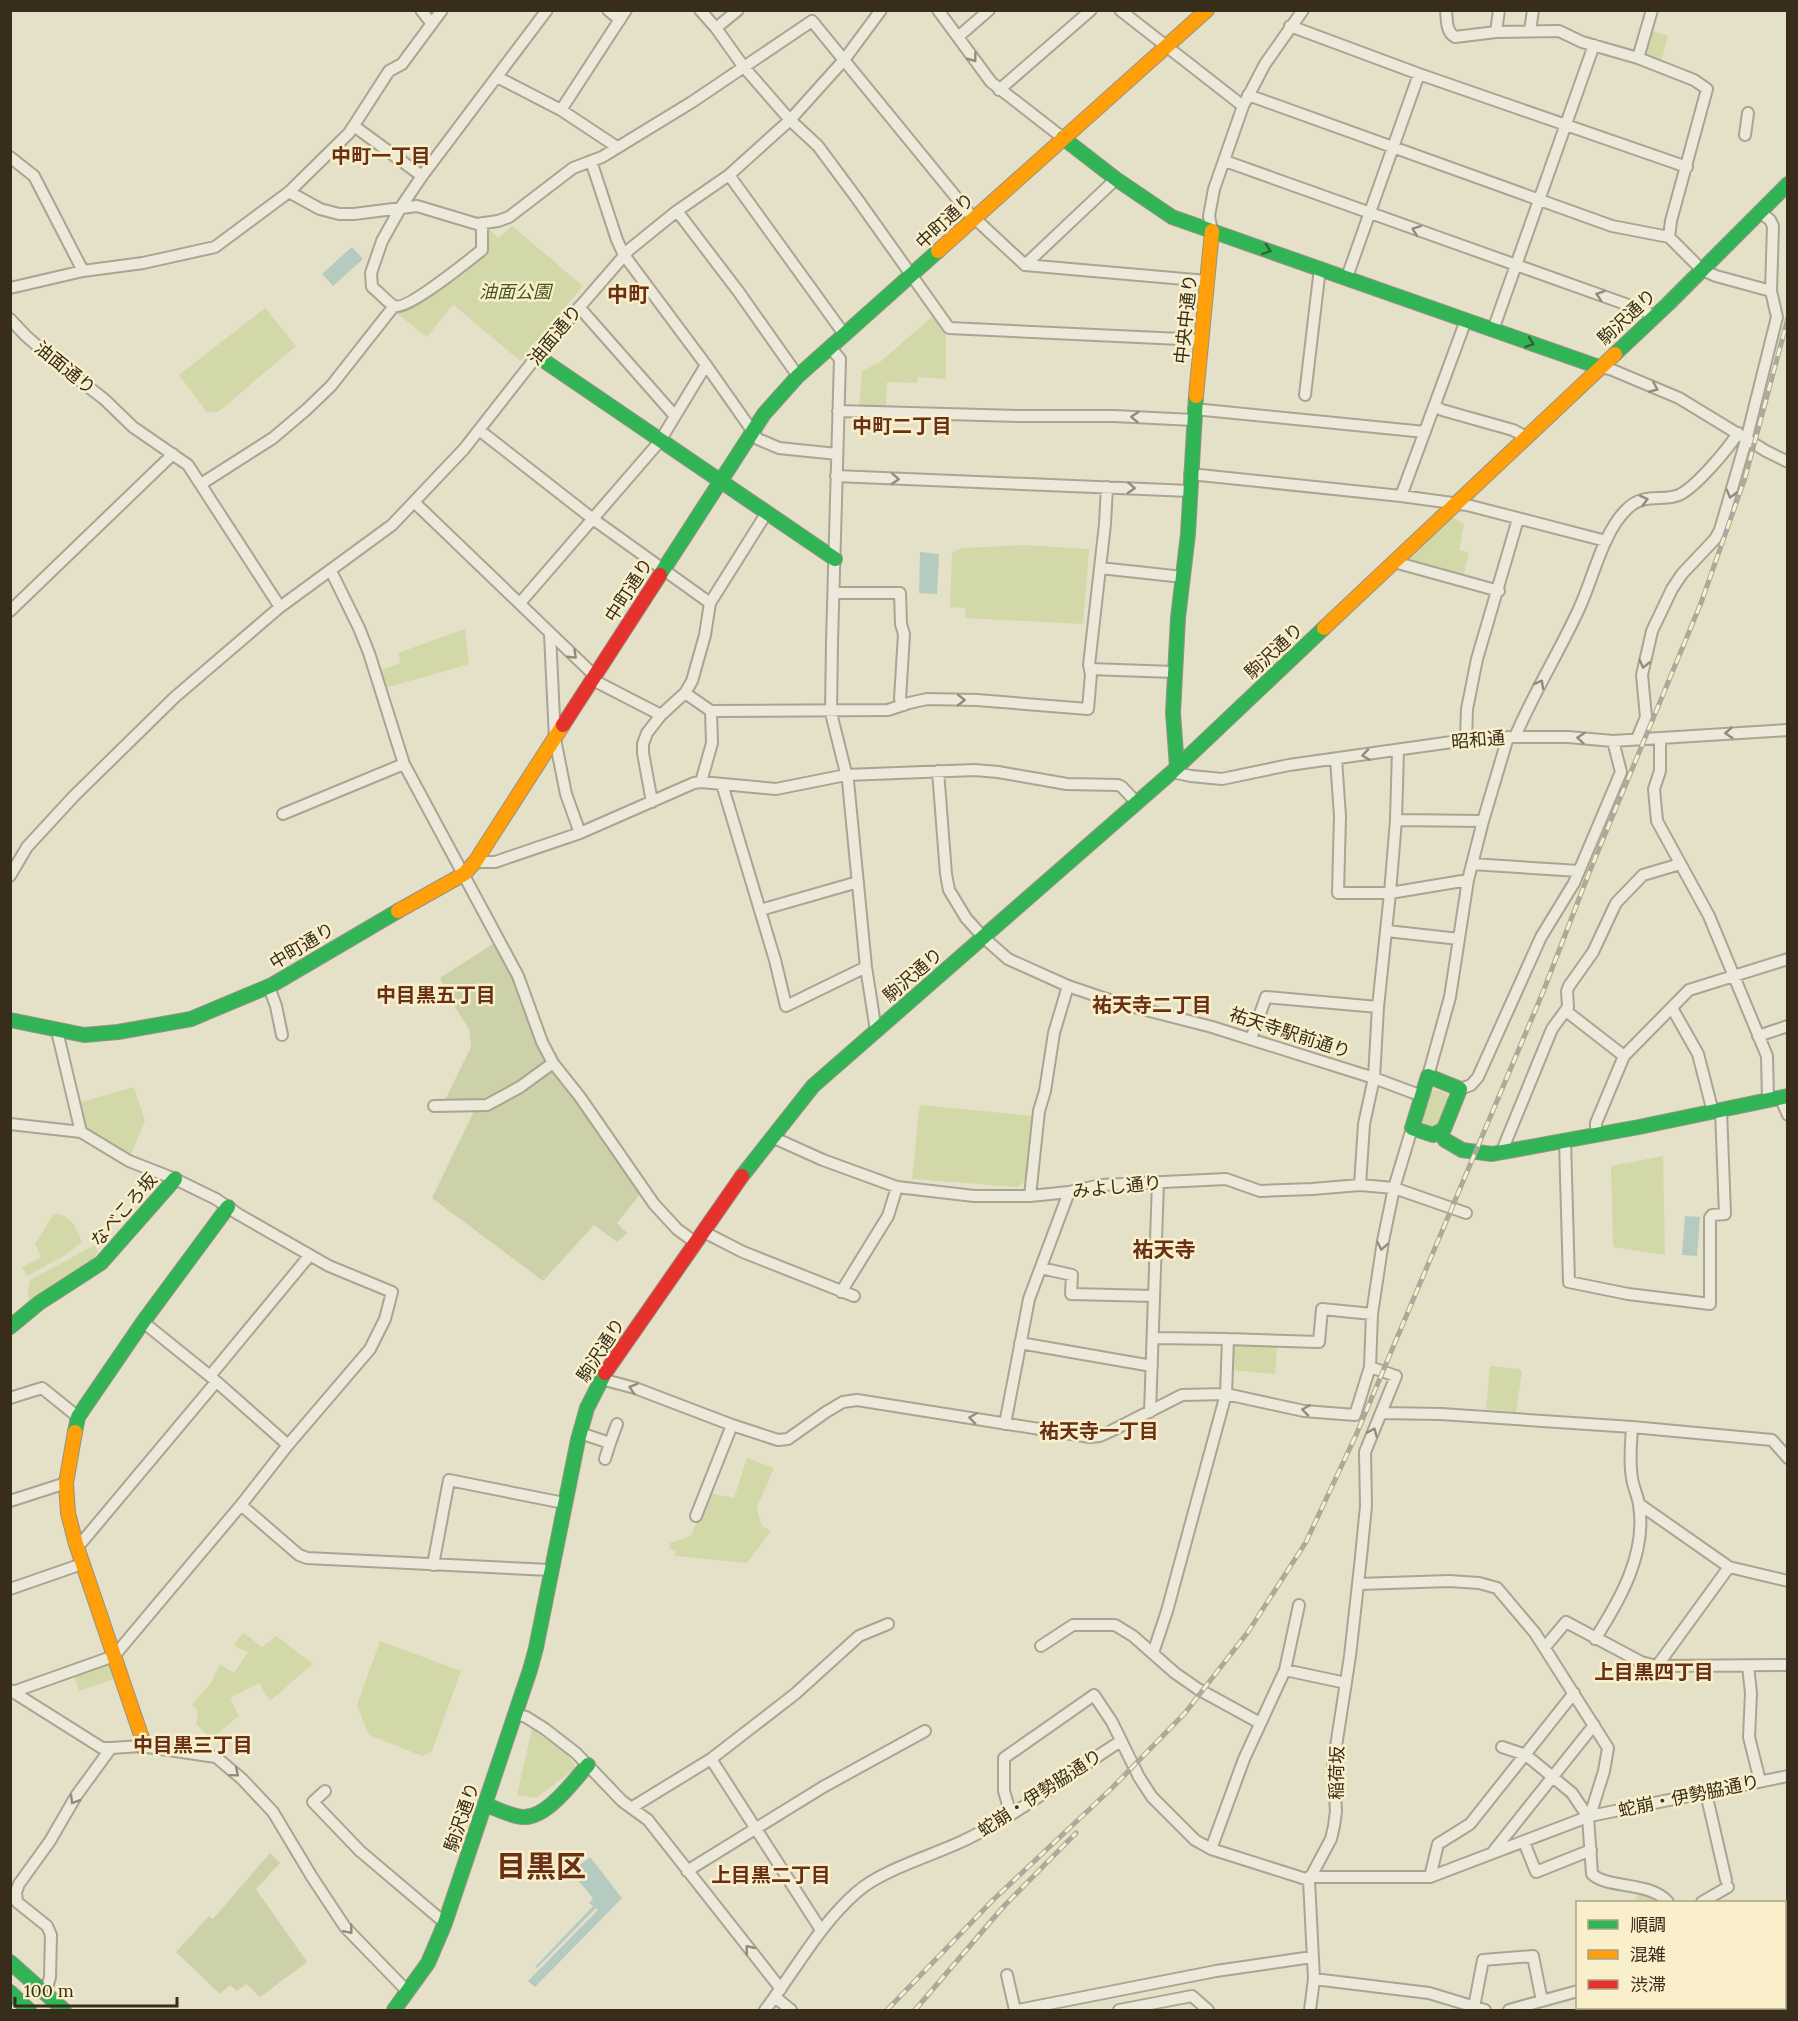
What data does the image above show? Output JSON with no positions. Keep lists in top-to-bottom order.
{
  "streets": {
    "street": [
      "中町通り",
      "駒沢通り",
      "中央中通り",
      "油面通り",
      "昭和通",
      "祐天寺駅前通り",
      "みよし通り",
      "なべころ坂",
      "稲荷坂",
      "蛇崩・伊勢脇通り"
    ]
  },
  "crossings": [
    ["駒沢通り", "中央中通り"],
    ["駒沢通り", "昭和通"],
    ["駒沢通り", "祐天寺駅前通り"],
    ["駒沢通り", "みよし通り"],
    ["中央中通り", "昭和通"],
    ["稲荷坂", "蛇崩・伊勢脇通り"]
  ],
  "one_way": ["昭和通"],
  "districts": [
    "中町一丁目",
    "中町",
    "中町二丁目",
    "中目黒五丁目",
    "祐天寺二丁目",
    "祐天寺",
    "祐天寺一丁目",
    "上目黒四丁目",
    "中目黒三丁目",
    "目黒区",
    "上目黒二丁目"
  ],
  "parks": ["油面公園"],
  "legend": ["順調", "混雑", "渋滞"],
  "scale_bar": "100 m"
}
